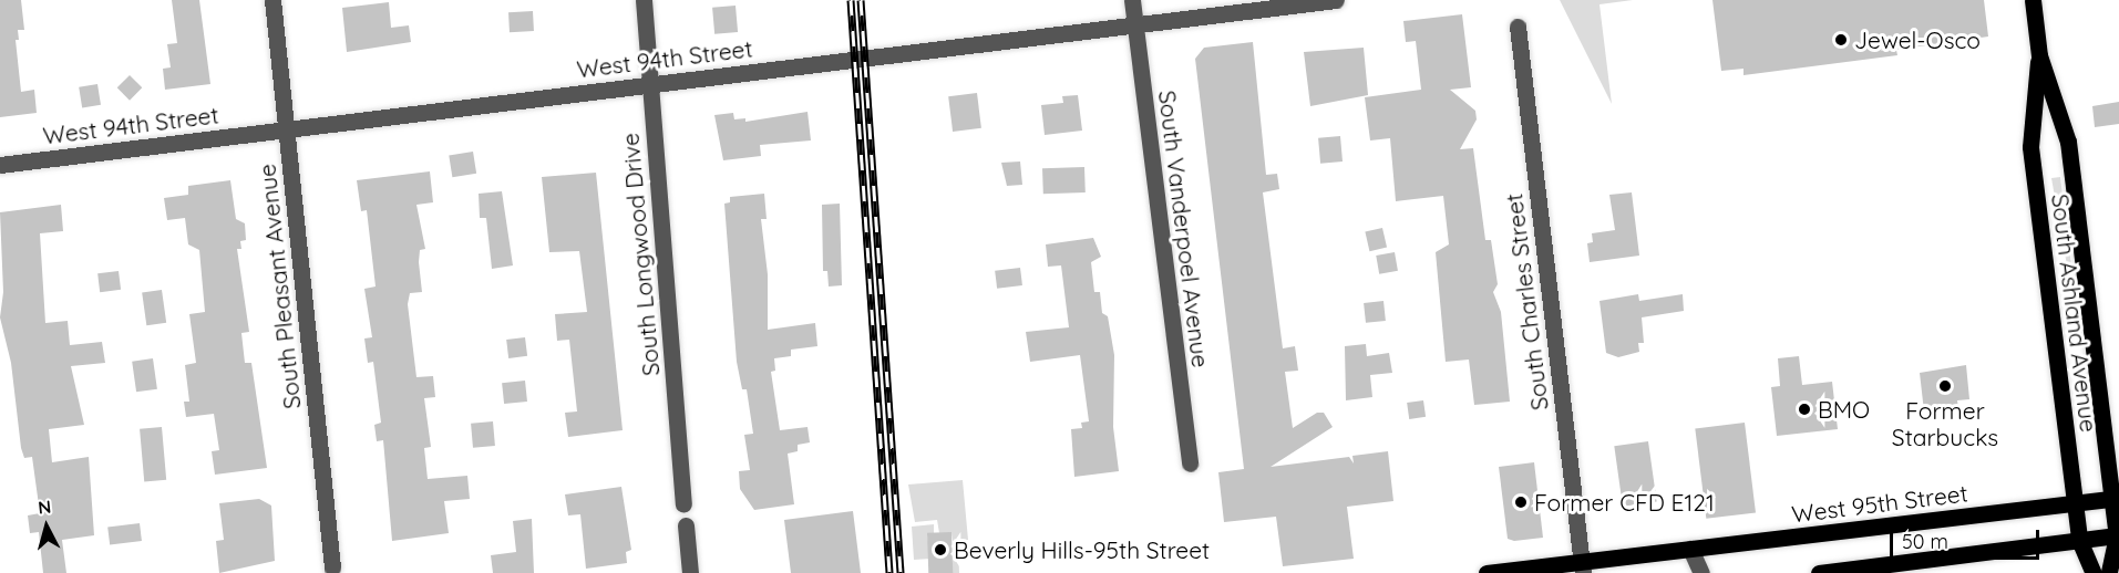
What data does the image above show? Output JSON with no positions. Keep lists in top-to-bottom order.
{
  "streets": {
    "main road": ["South Ashland Avenue", "West 95th Street"],
    "street": [
      "West 94th Street",
      "South Vanderpoel Avenue",
      "South Longwood Drive",
      "South Pleasant Avenue",
      "South Charles Street"
    ]
  },
  "crossings": [
    ["West 94th Street", "South Vanderpoel Avenue"],
    ["West 94th Street", "South Longwood Drive"],
    ["West 94th Street", "South Pleasant Avenue"],
    ["South Charles Street", "West 95th Street"],
    ["South Ashland Avenue", "West 95th Street"]
  ],
  "places": [
    "Jewel-Osco",
    "Former Starbucks",
    "BMO",
    "Former CFD E121",
    "Beverly Hills-95th Street"
  ],
  "scale_bar": "50 m",
  "north": "top"
}
